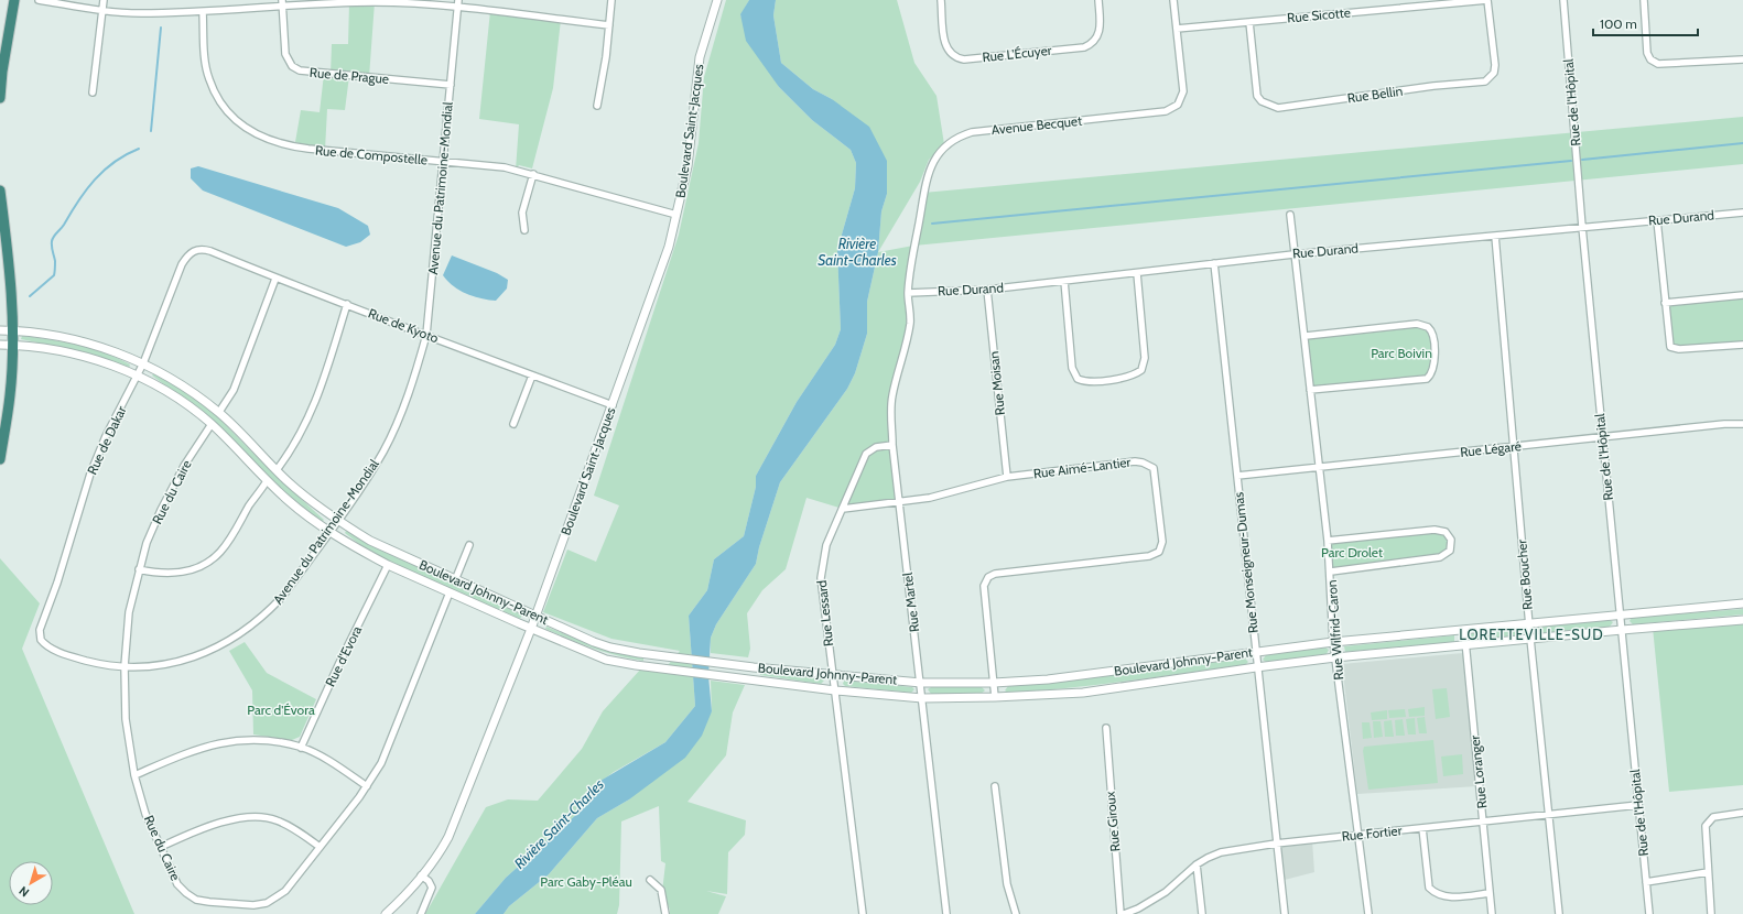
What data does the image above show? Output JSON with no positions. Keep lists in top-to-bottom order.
{
  "streets": {
    "street": [
      "Rue Sicotte",
      "Rue L'Écuyer",
      "Rue de Prague",
      "Rue Bellin",
      "Rue de l'Hôpital",
      "Avenue Becquet",
      "Boulevard Saint-Jacques",
      "Rue de Compostelle",
      "Avenue du Patrimoine-Mondial",
      "Rue Durand",
      "Rue de Kyoto",
      "Rue Moisan",
      "Rue de Dakar",
      "Rue Légaré",
      "Rue Aimé-Lantier",
      "Rue du Caire",
      "Rue Monseigneur-Dumas",
      "Rue Boucher",
      "Boulevard Johnny-Parent",
      "Rue Martel",
      "Rue Lessard",
      "Rue Wilfrid-Caron",
      "Rue d'Evora",
      "Rue Loranger",
      "Rue Giroux",
      "Rue Fortier"
    ]
  },
  "crossings": [
    ["Rue Sicotte", "Rue Bellin"],
    ["Rue Sicotte", "Avenue Becquet"],
    ["Rue de Prague", "Avenue du Patrimoine-Mondial"],
    ["Rue de l'Hôpital", "Rue Durand"],
    ["Rue de l'Hôpital", "Rue Légaré"],
    ["Rue de l'Hôpital", "Boulevard Johnny-Parent"],
    ["Rue de l'Hôpital", "Rue Fortier"],
    ["Avenue Becquet", "Rue Durand"],
    ["Avenue Becquet", "Rue Martel"],
    ["Boulevard Saint-Jacques", "Rue de Compostelle"],
    ["Boulevard Saint-Jacques", "Rue de Kyoto"],
    ["Boulevard Saint-Jacques", "Boulevard Johnny-Parent"],
    ["Rue de Compostelle", "Avenue du Patrimoine-Mondial"],
    ["Avenue du Patrimoine-Mondial", "Rue de Kyoto"],
    ["Avenue du Patrimoine-Mondial", "Rue de Dakar"],
    ["Avenue du Patrimoine-Mondial", "Rue du Caire"],
    ["Avenue du Patrimoine-Mondial", "Boulevard Johnny-Parent"],
    ["Rue Durand", "Rue Moisan"],
    ["Rue Durand", "Rue Monseigneur-Dumas"],
    ["Rue Durand", "Rue Boucher"],
    ["Rue Durand", "Rue Martel"],
    ["Rue Durand", "Rue Wilfrid-Caron"],
    ["Rue de Kyoto", "Rue de Dakar"],
    ["Rue Moisan", "Rue Aimé-Lantier"],
    ["Rue de Dakar", "Boulevard Johnny-Parent"],
    ["Rue Légaré", "Rue Monseigneur-Dumas"],
    ["Rue Légaré", "Rue Boucher"],
    ["Rue Légaré", "Rue Wilfrid-Caron"],
    ["Rue Aimé-Lantier", "Boulevard Johnny-Parent"],
    ["Rue Aimé-Lantier", "Rue Martel"],
    ["Rue Aimé-Lantier", "Rue Lessard"],
    ["Rue du Caire", "Boulevard Johnny-Parent"],
    ["Rue Monseigneur-Dumas", "Boulevard Johnny-Parent"],
    ["Rue Monseigneur-Dumas", "Rue Fortier"],
    ["Rue Boucher", "Boulevard Johnny-Parent"],
    ["Rue Boucher", "Rue Fortier"],
    ["Boulevard Johnny-Parent", "Rue Martel"],
    ["Boulevard Johnny-Parent", "Rue Lessard"],
    ["Boulevard Johnny-Parent", "Rue Wilfrid-Caron"],
    ["Boulevard Johnny-Parent", "Rue d'Evora"],
    ["Boulevard Johnny-Parent", "Rue Loranger"],
    ["Rue Martel", "Rue Lessard"],
    ["Rue Wilfrid-Caron", "Rue Fortier"],
    ["Rue Loranger", "Rue Fortier"]
  ],
  "districts": ["LORETTEVILLE-SUD"],
  "water": ["Rivière Saint-Charles"],
  "parks": [
    "Parc Boivin",
    "Parc Drolet",
    "Parc d'Évora",
    "Parc Gaby-Pléau"
  ],
  "scale_bar": "100 m",
  "north": "bottom left"
}
